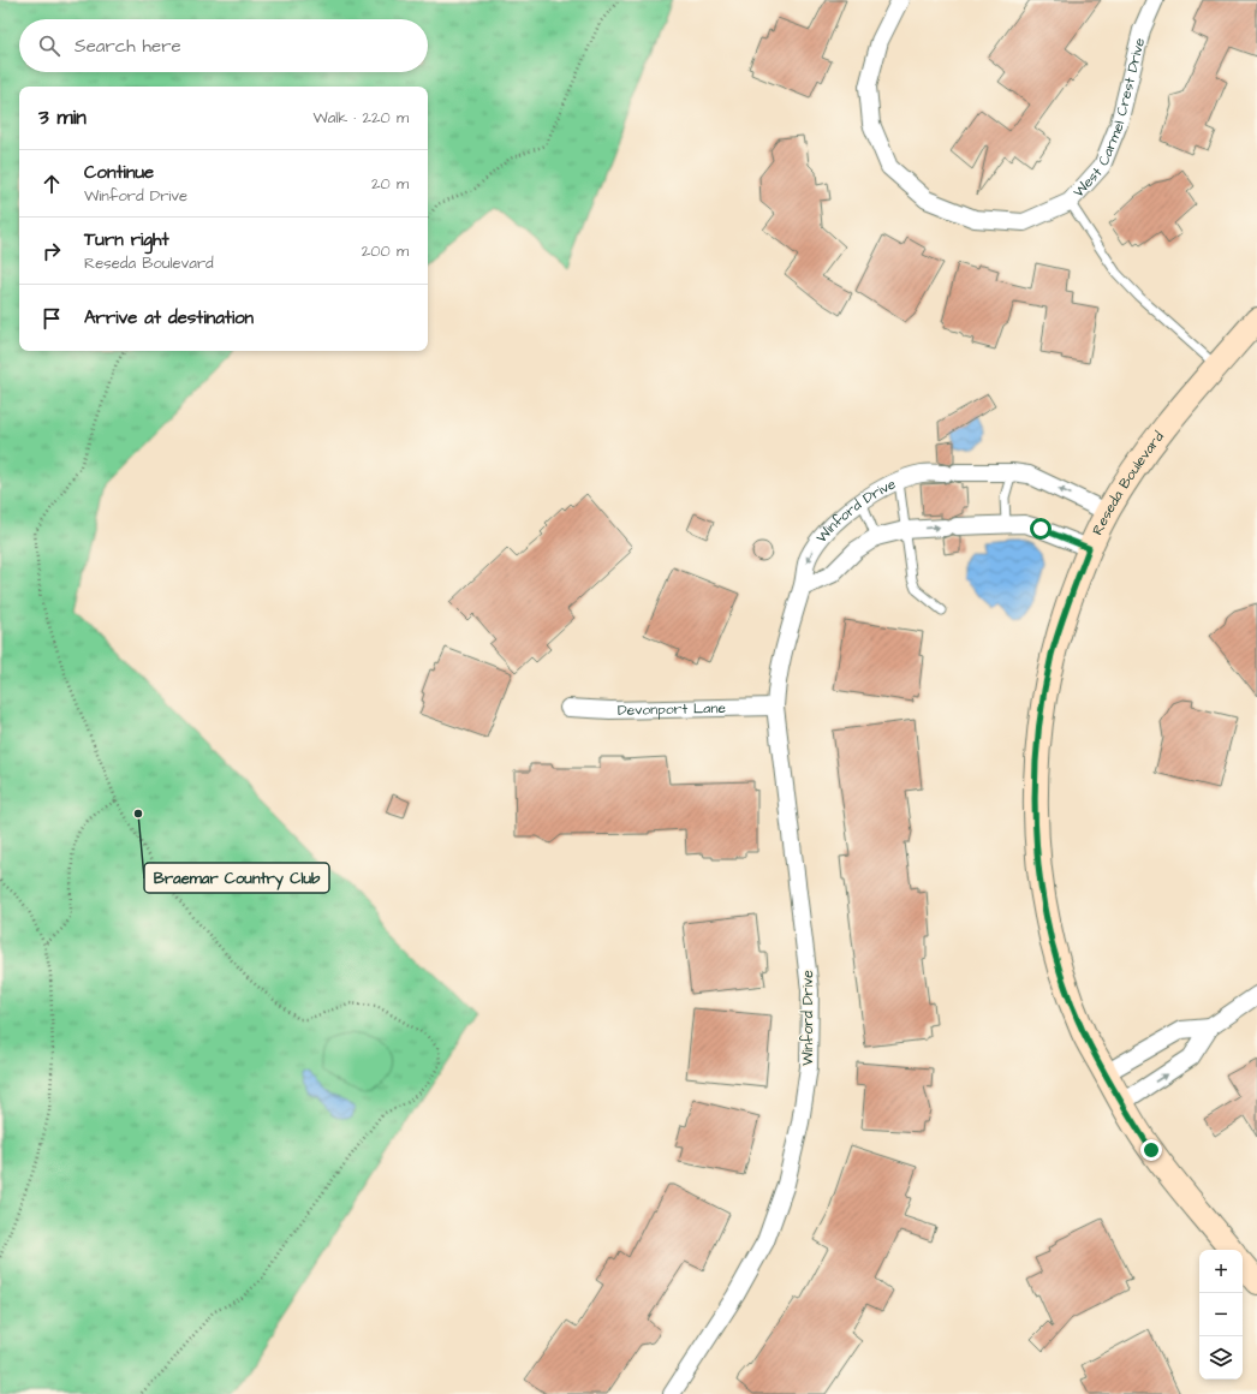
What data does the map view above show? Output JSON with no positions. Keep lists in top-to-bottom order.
{
  "streets": {
    "main road": ["Reseda Boulevard"],
    "street": ["West Carmel Crest Drive", "Winford Drive", "Devonport Lane"]
  },
  "crossings": [
    ["Reseda Boulevard", "Winford Drive"],
    ["Winford Drive", "Devonport Lane"]
  ],
  "places": ["Braemar Country Club"],
  "page": {
    "search": "Search here",
    "heading": ["3 min", "Walk · 220 m"],
    "list": [
      ["Continue", "Winford Drive", "20 m"],
      ["Turn right", "Reseda Boulevard", "200 m"],
      "Arrive at destination"
    ],
    "map_buttons": ["+", "−"]
  }
}
